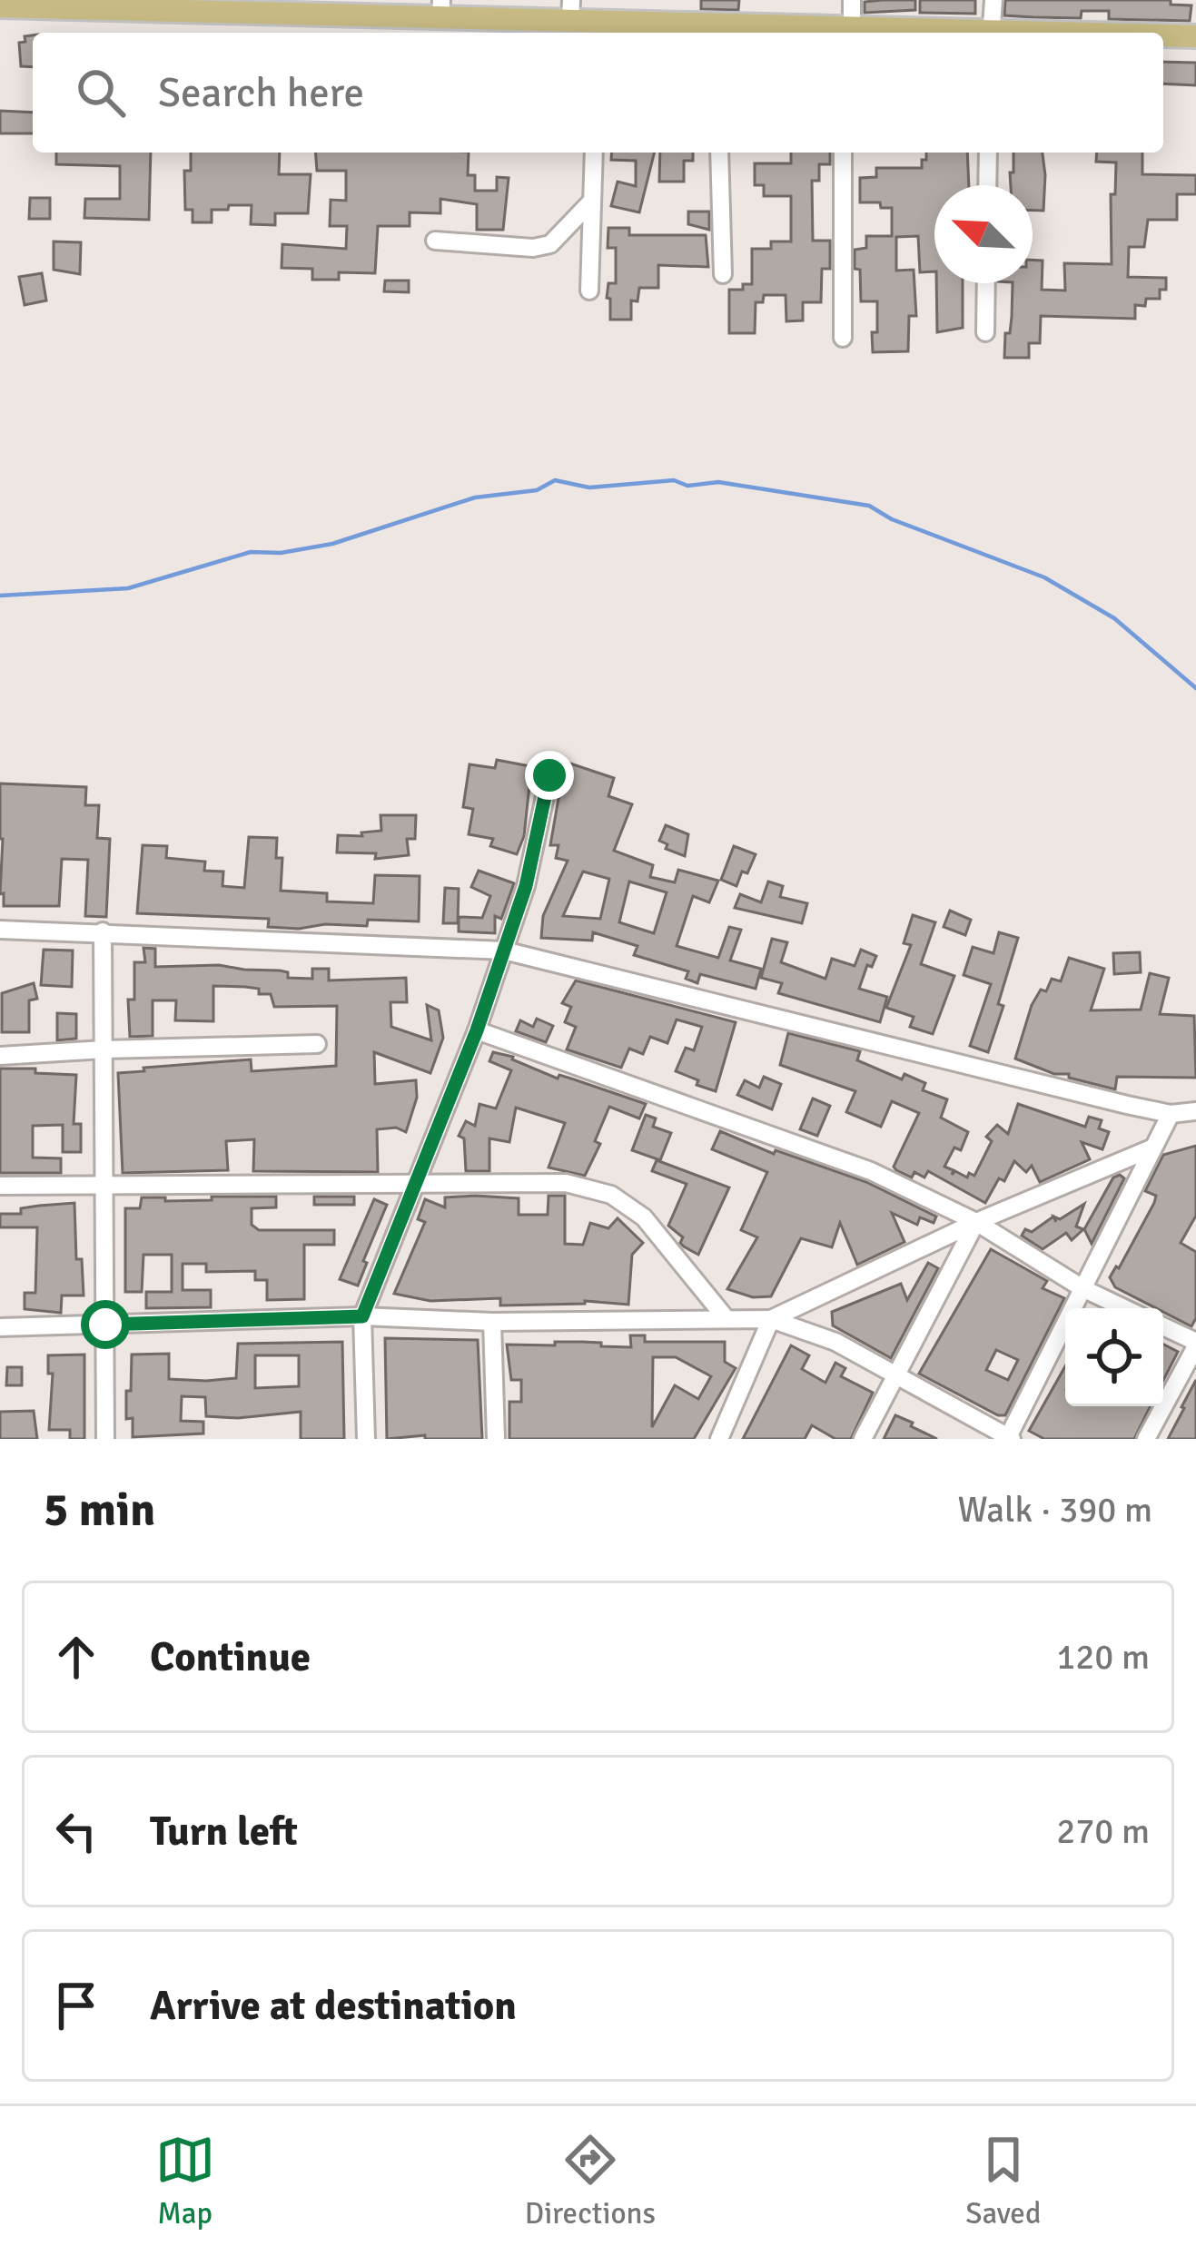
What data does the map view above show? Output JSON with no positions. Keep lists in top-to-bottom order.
{
  "north": "top left",
  "page": {
    "search": "Search here",
    "heading": ["5 min", "Walk · 390 m"],
    "list": [
      ["Continue", "120 m"],
      ["Turn left", "270 m"],
      "Arrive at destination"
    ],
    "nav": ["Map", "Directions", "Saved"]
  }
}
